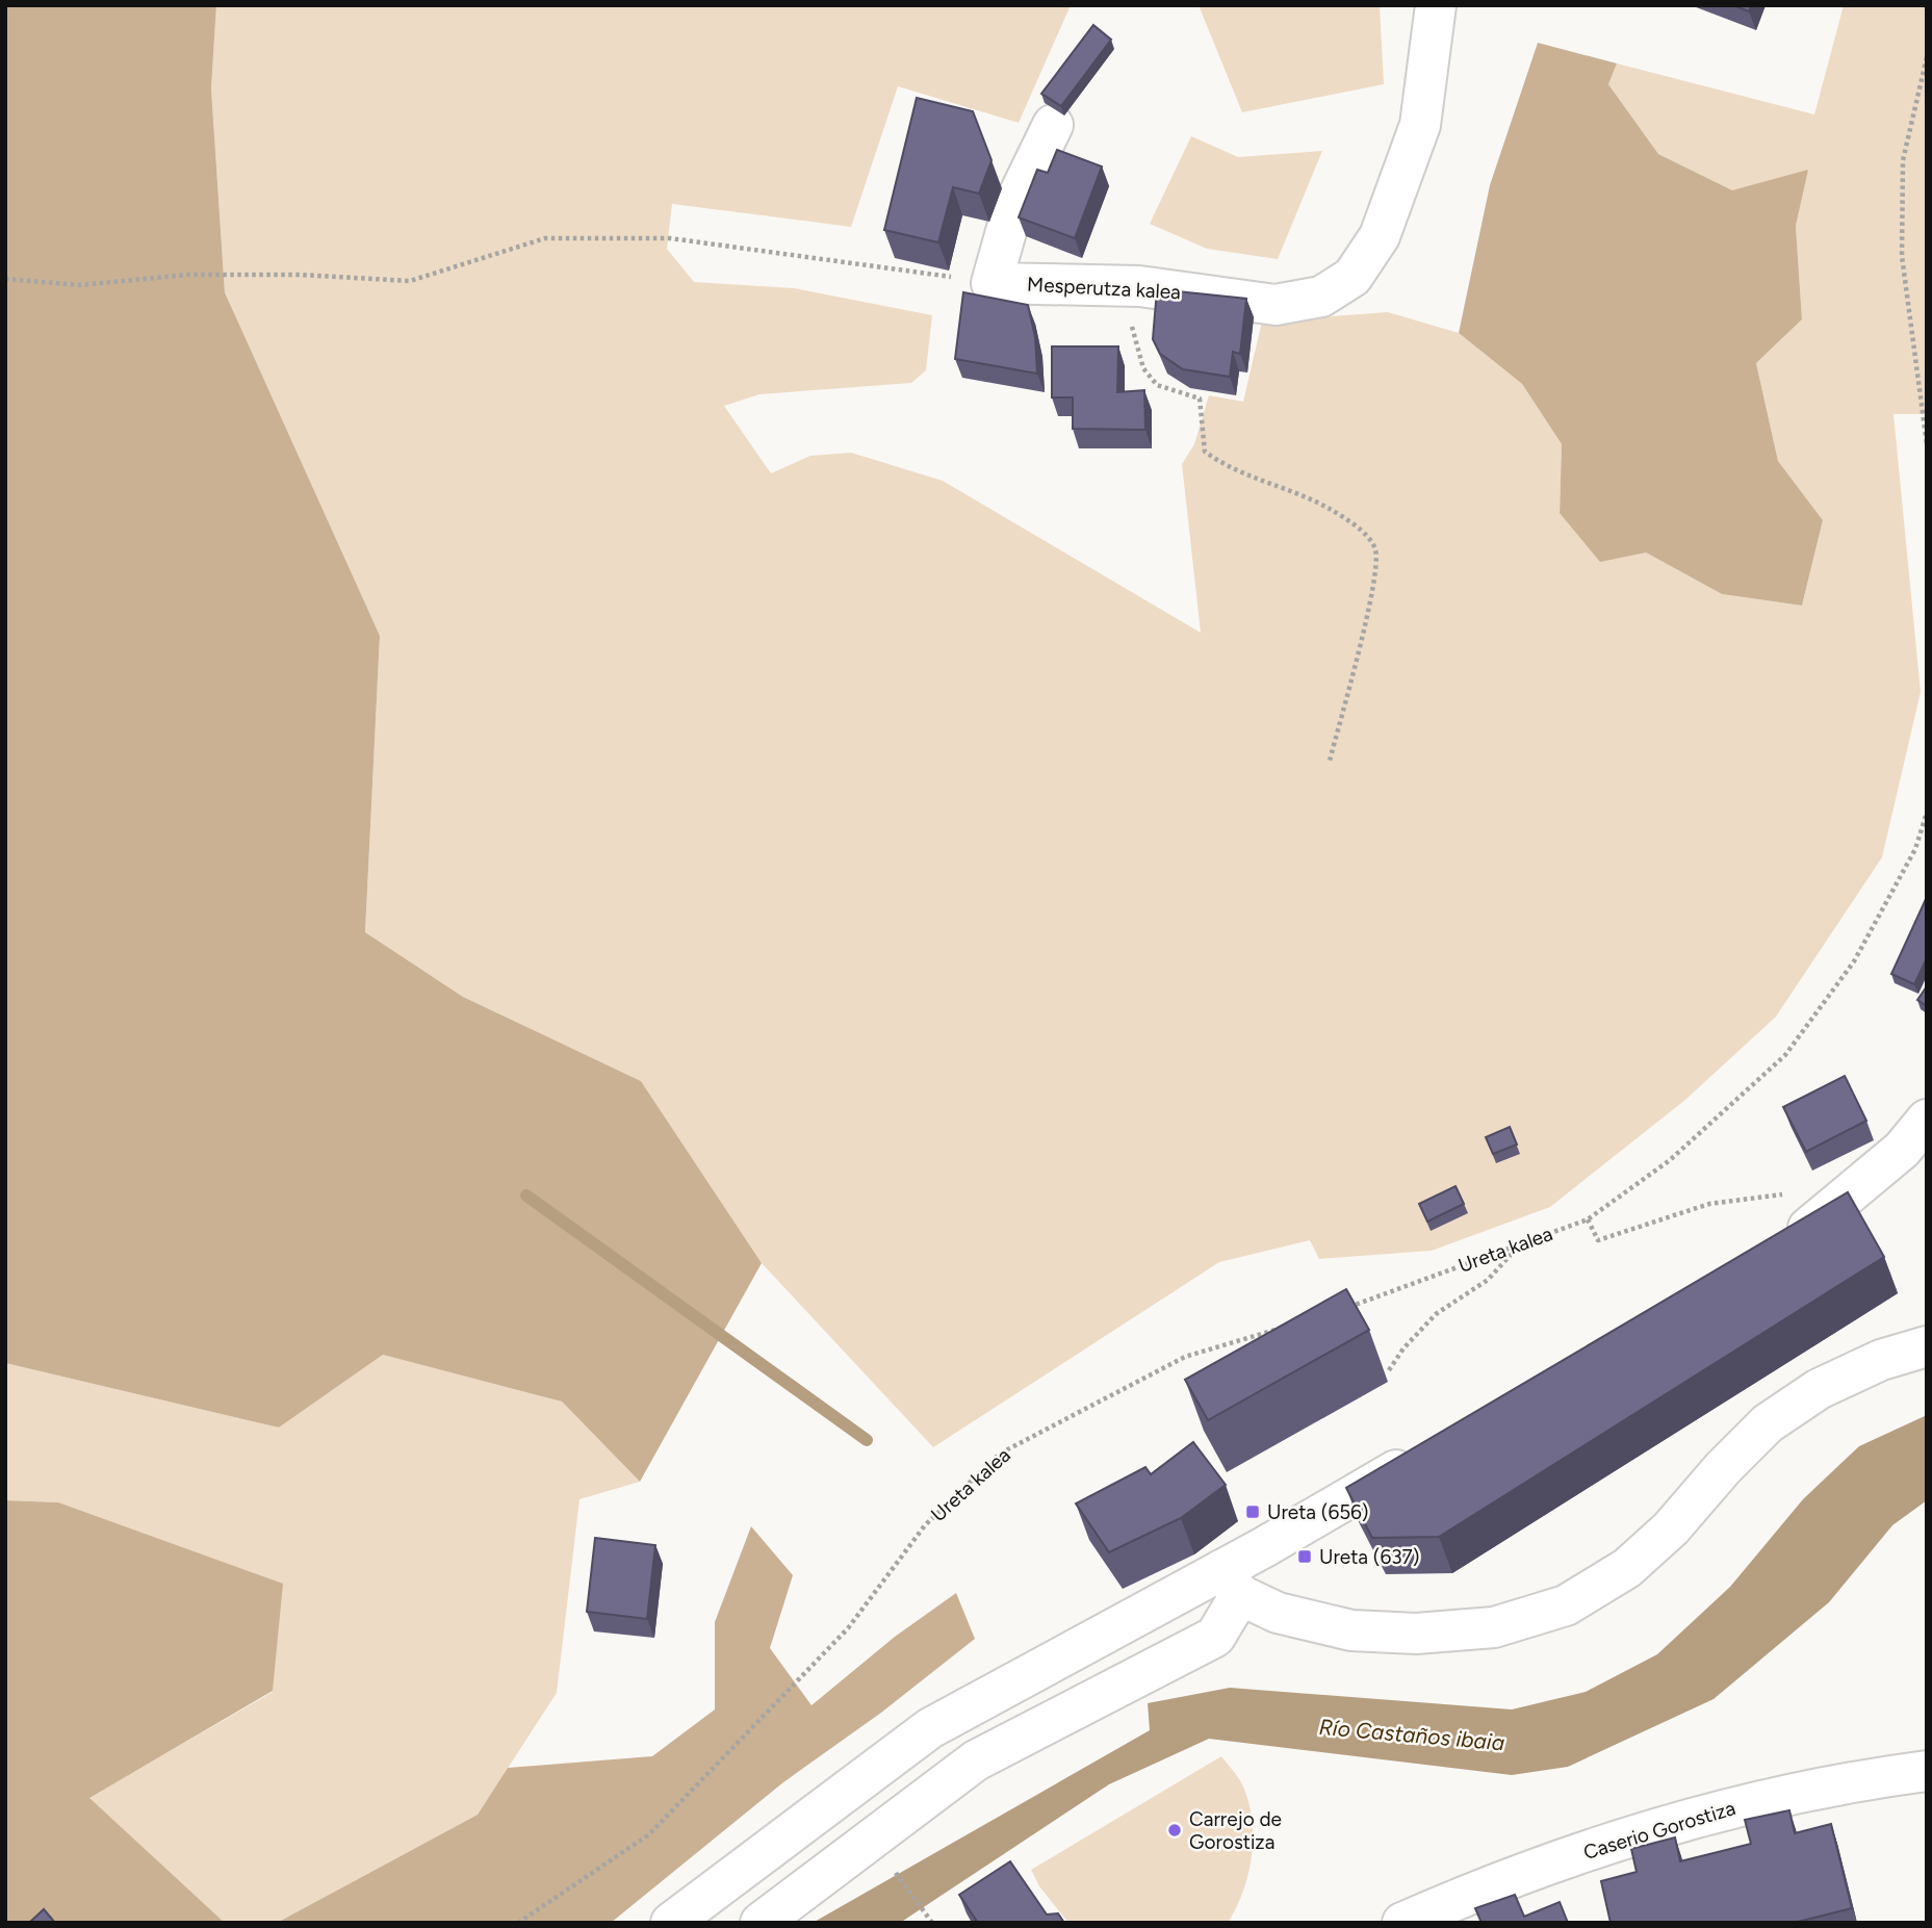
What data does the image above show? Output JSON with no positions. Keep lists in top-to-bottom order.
{
  "streets": {
    "street": ["Mesperutza kalea", "Caserio Gorostiza"],
    "path": ["Ureta kalea"]
  },
  "water": ["Río Castaños ibaia"],
  "places": {
    "transit": ["Ureta (656)", "Ureta (637)"],
    "other": ["Carrejo de Gorostiza"]
  }
}
